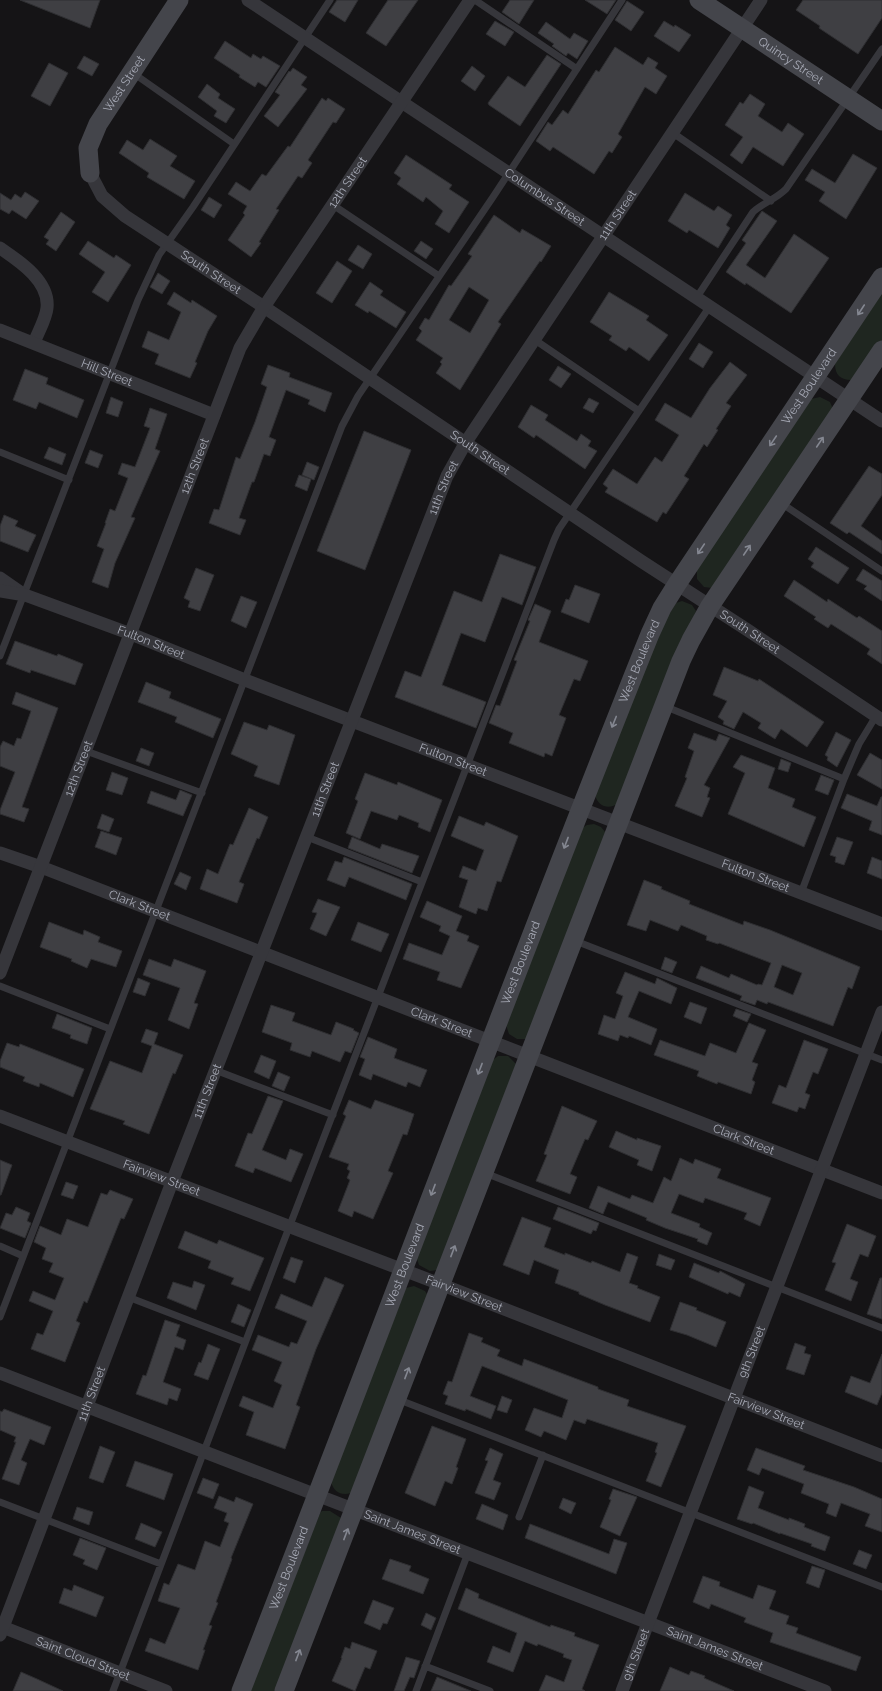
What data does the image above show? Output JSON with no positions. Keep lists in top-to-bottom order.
{
  "streets": {
    "street": [
      "Quincy Street",
      "West Street",
      "12th Street",
      "Columbus Street",
      "11th Street",
      "South Street",
      "Hill Street",
      "West Boulevard",
      "Fulton Street",
      "Clark Street",
      "Fairview Street",
      "9th Street",
      "Saint James Street",
      "Saint Cloud Street"
    ]
  },
  "crossings": [
    ["Quincy Street", "11th Street"],
    ["West Street", "South Street"],
    ["12th Street", "Columbus Street"],
    ["12th Street", "South Street"],
    ["12th Street", "Hill Street"],
    ["12th Street", "Fulton Street"],
    ["12th Street", "Clark Street"],
    ["Columbus Street", "11th Street"],
    ["Columbus Street", "West Boulevard"],
    ["11th Street", "South Street"],
    ["11th Street", "Fulton Street"],
    ["11th Street", "Clark Street"],
    ["11th Street", "Fairview Street"],
    ["11th Street", "Saint James Street"],
    ["11th Street", "Saint Cloud Street"],
    ["South Street", "West Boulevard"],
    ["West Boulevard", "Fulton Street"],
    ["West Boulevard", "Clark Street"],
    ["West Boulevard", "Fairview Street"],
    ["West Boulevard", "Saint James Street"],
    ["Clark Street", "9th Street"],
    ["Fairview Street", "9th Street"],
    ["9th Street", "Saint James Street"]
  ]
}
